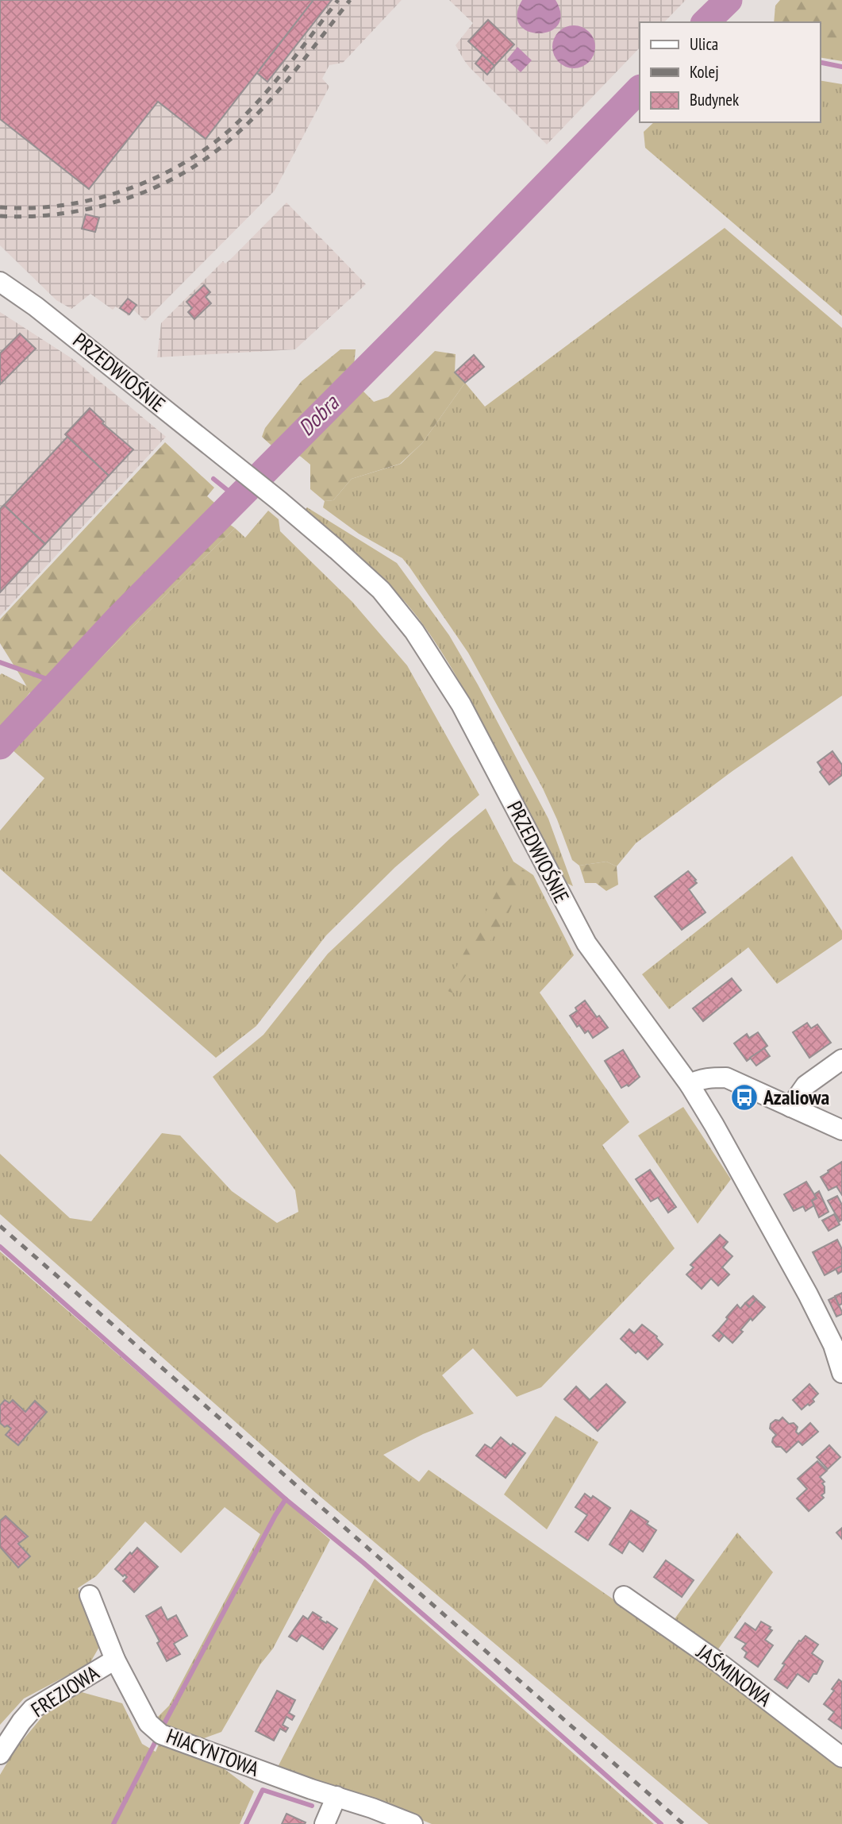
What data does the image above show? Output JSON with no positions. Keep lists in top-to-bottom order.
{
  "streets": {
    "street": [
      "PRZEDWIOŚNIE",
      "JAŚMINOWA",
      "FREZJOWA",
      "HIACYNTOWA"
    ]
  },
  "crossings": [
    ["FREZJOWA", "HIACYNTOWA"]
  ],
  "water": ["Dobra"],
  "places": {
    "bus stop": ["Azaliowa"]
  },
  "legend": ["Ulica", "Kolej", "Budynek"]
}
